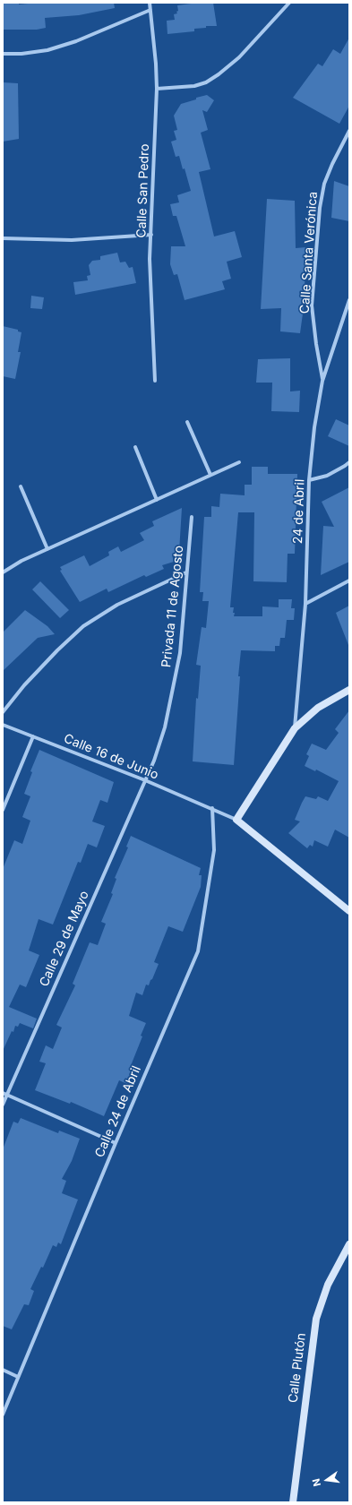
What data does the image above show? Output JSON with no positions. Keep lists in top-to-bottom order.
{
  "streets": {
    "street": [
      "Calle San Pedro",
      "Calle Santa Verónica",
      "24 de Abril",
      "Privada 11 de Agosto",
      "Calle 16 de Junio",
      "Calle 29 de Mayo",
      "Calle 24 de Abril",
      "Calle Plutón"
    ]
  },
  "crossings": [
    ["Calle Santa Verónica", "24 de Abril"],
    ["Privada 11 de Agosto", "Calle 16 de Junio"],
    ["Privada 11 de Agosto", "Calle 29 de Mayo"],
    ["Calle 16 de Junio", "Calle 29 de Mayo"],
    ["Calle 16 de Junio", "Calle 24 de Abril"]
  ],
  "north": "left"
}
